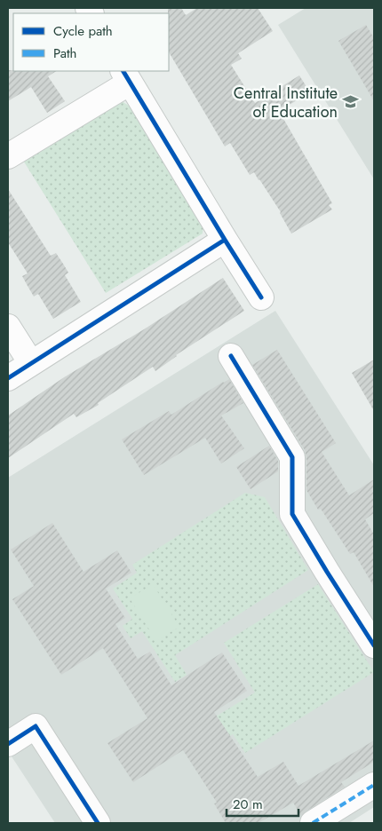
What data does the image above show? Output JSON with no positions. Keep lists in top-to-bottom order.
{
  "places": {
    "school or university": ["Central Institute of Education"]
  },
  "legend": ["Cycle path", "Path"],
  "scale_bar": "20 m"
}
